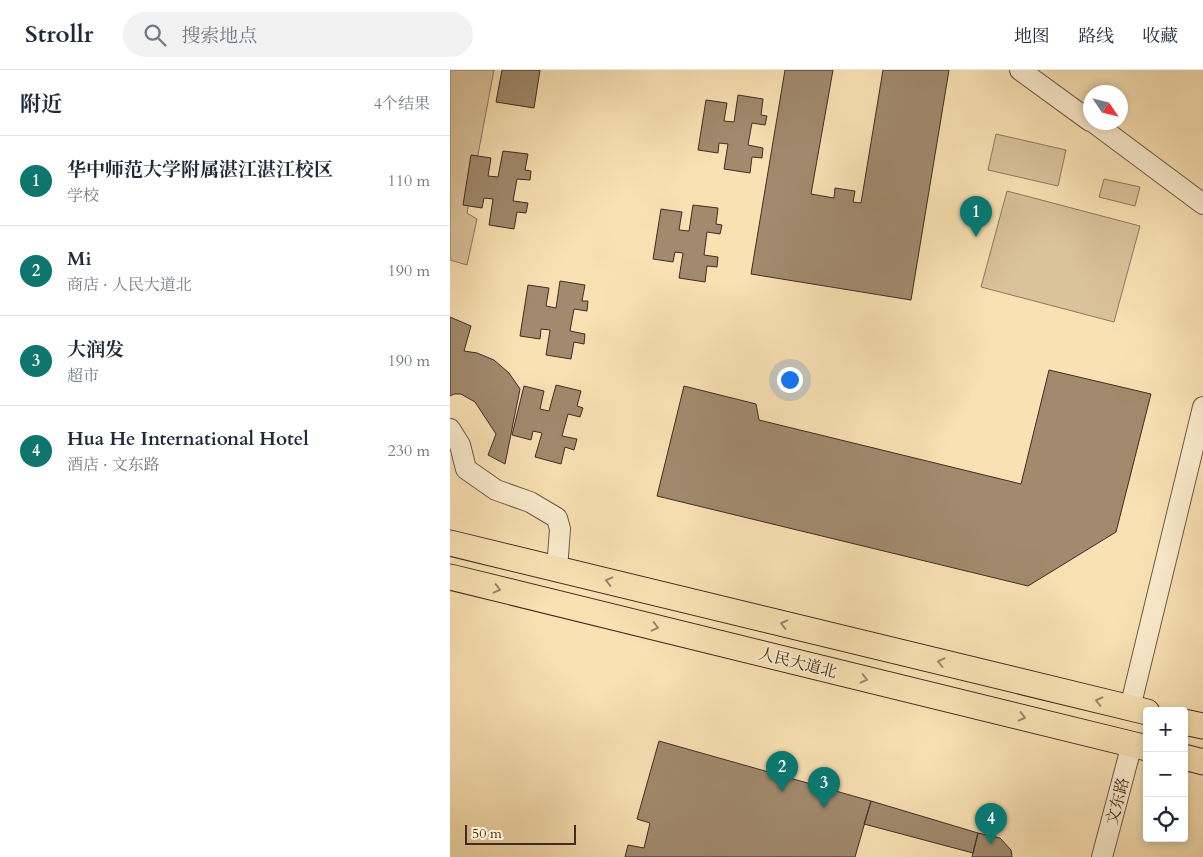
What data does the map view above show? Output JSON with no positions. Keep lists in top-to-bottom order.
{
  "streets": {
    "main road": ["人民大道北"],
    "street": ["文东路"]
  },
  "crossings": [
    ["人民大道北", "文东路"]
  ],
  "scale_bar": "50 m",
  "north": "bottom right",
  "page": {
    "header": "Strollr",
    "search": "搜索地点",
    "nav": ["地图", "路线", "收藏"],
    "heading": ["附近", "4个结果"],
    "list": [
      {
        "mark": "1",
        "name": "华中师范大学附属湛江湛江校区",
        "note": "学校",
        "value": "110 m"
      },
      {
        "mark": "2",
        "name": "Mi",
        "note": "商店 · 人民大道北",
        "value": "190 m"
      },
      {
        "mark": "3",
        "name": "大润发",
        "note": "超市",
        "value": "190 m"
      },
      {
        "mark": "4",
        "name": "Hua He International Hotel",
        "note": "酒店 · 文东路",
        "value": "230 m"
      }
    ],
    "pins": [
      "1",
      "2",
      "3",
      "4"
    ],
    "map_buttons": ["+", "−"],
    "scale": "50 m"
  }
}
